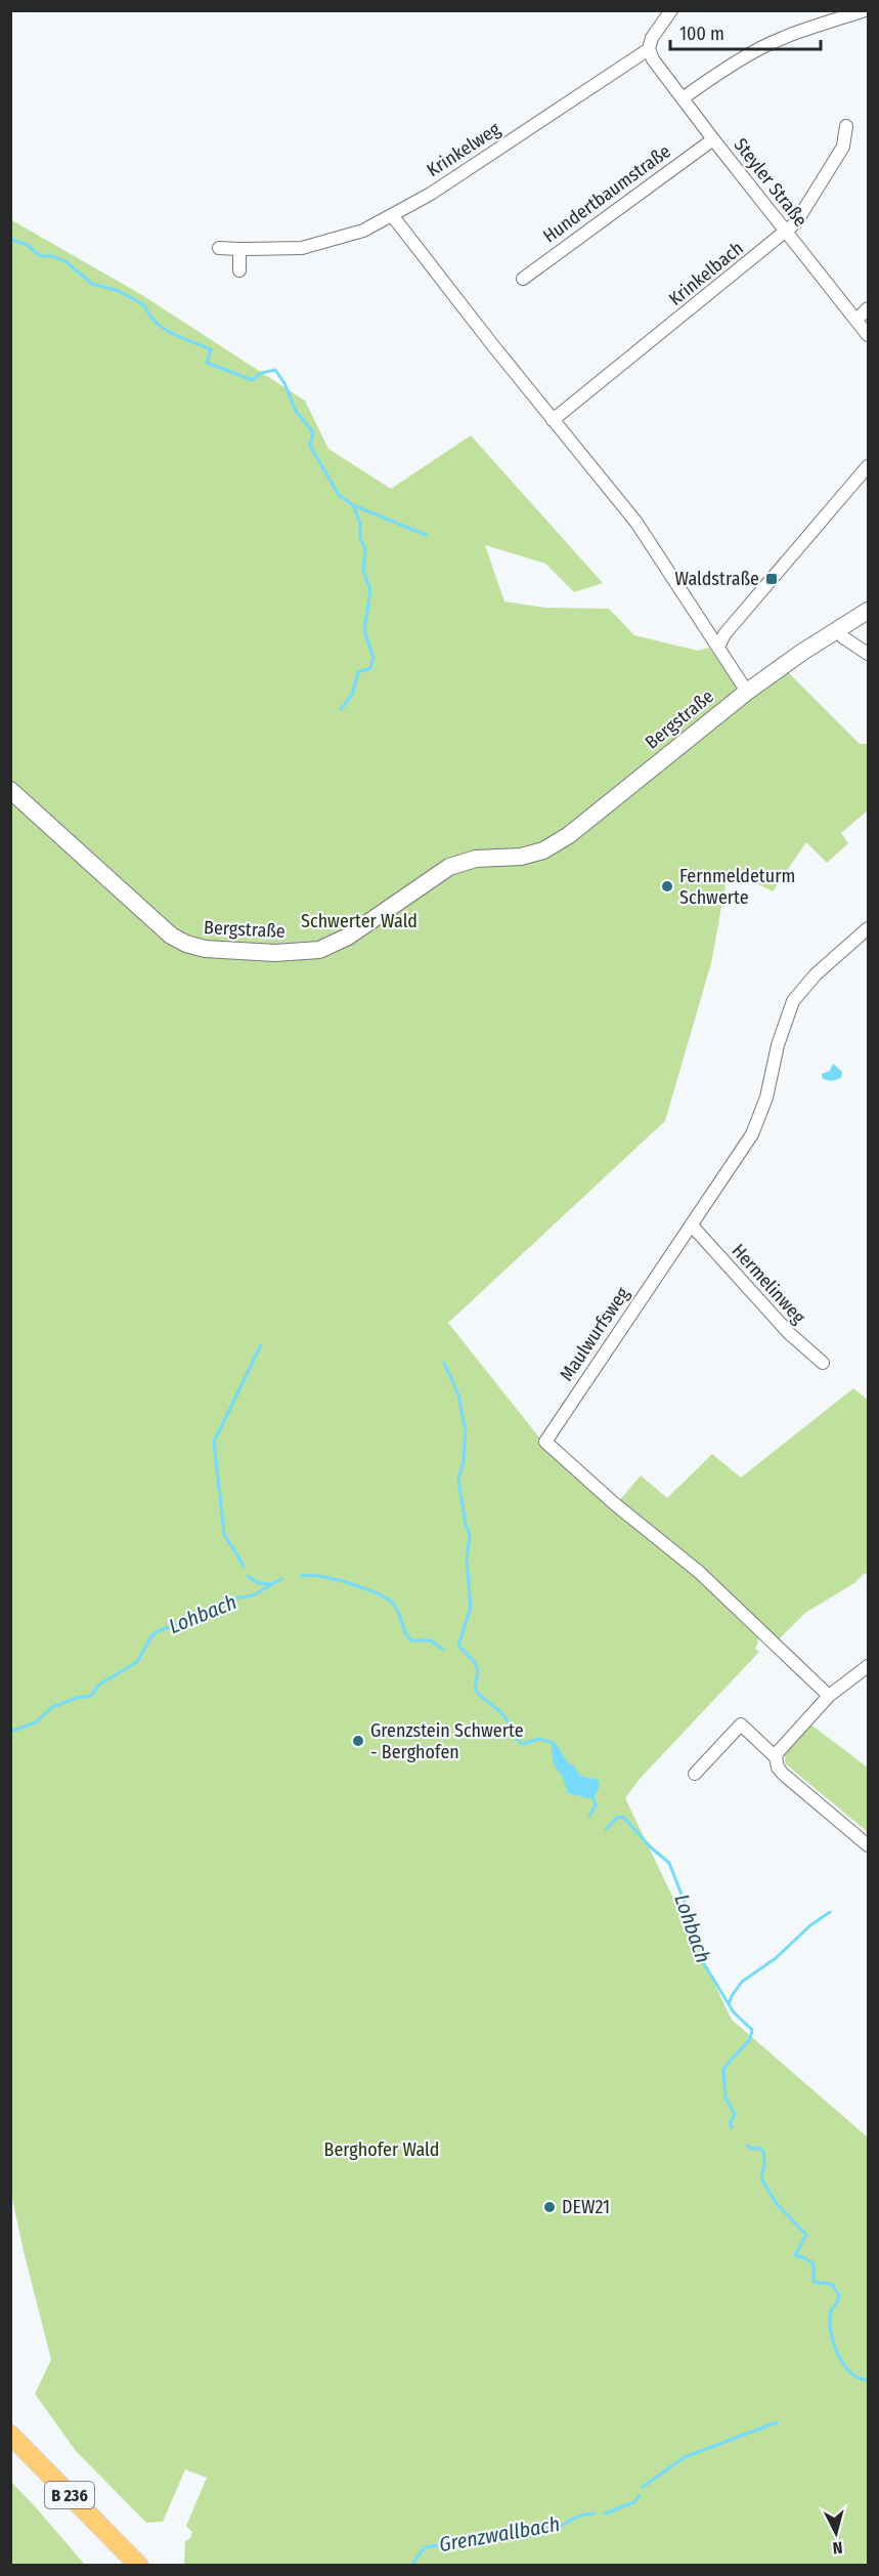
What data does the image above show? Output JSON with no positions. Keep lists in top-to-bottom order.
{
  "streets": {
    "main road": ["Bergstraße", "B 236"],
    "street": [
      "Krinkelweg",
      "Steyler Straße",
      "Hundertbaumstraße",
      "Krinkelbach",
      "Hermelinweg",
      "Maulwurfsweg"
    ]
  },
  "crossings": [
    ["Krinkelweg", "Steyler Straße"],
    ["Steyler Straße", "Hundertbaumstraße"],
    ["Steyler Straße", "Krinkelbach"],
    ["Hermelinweg", "Maulwurfsweg"]
  ],
  "water": ["Lohbach", "Grenzwallbach"],
  "parks": ["Schwerter Wald", "Berghofer Wald"],
  "places": {
    "transit": ["Waldstraße"],
    "other": ["Fernmeldeturm Schwerte", "Grenzstein Schwerte - Berghofen", "DEW21"]
  },
  "scale_bar": "100 m",
  "north": "bottom"
}
